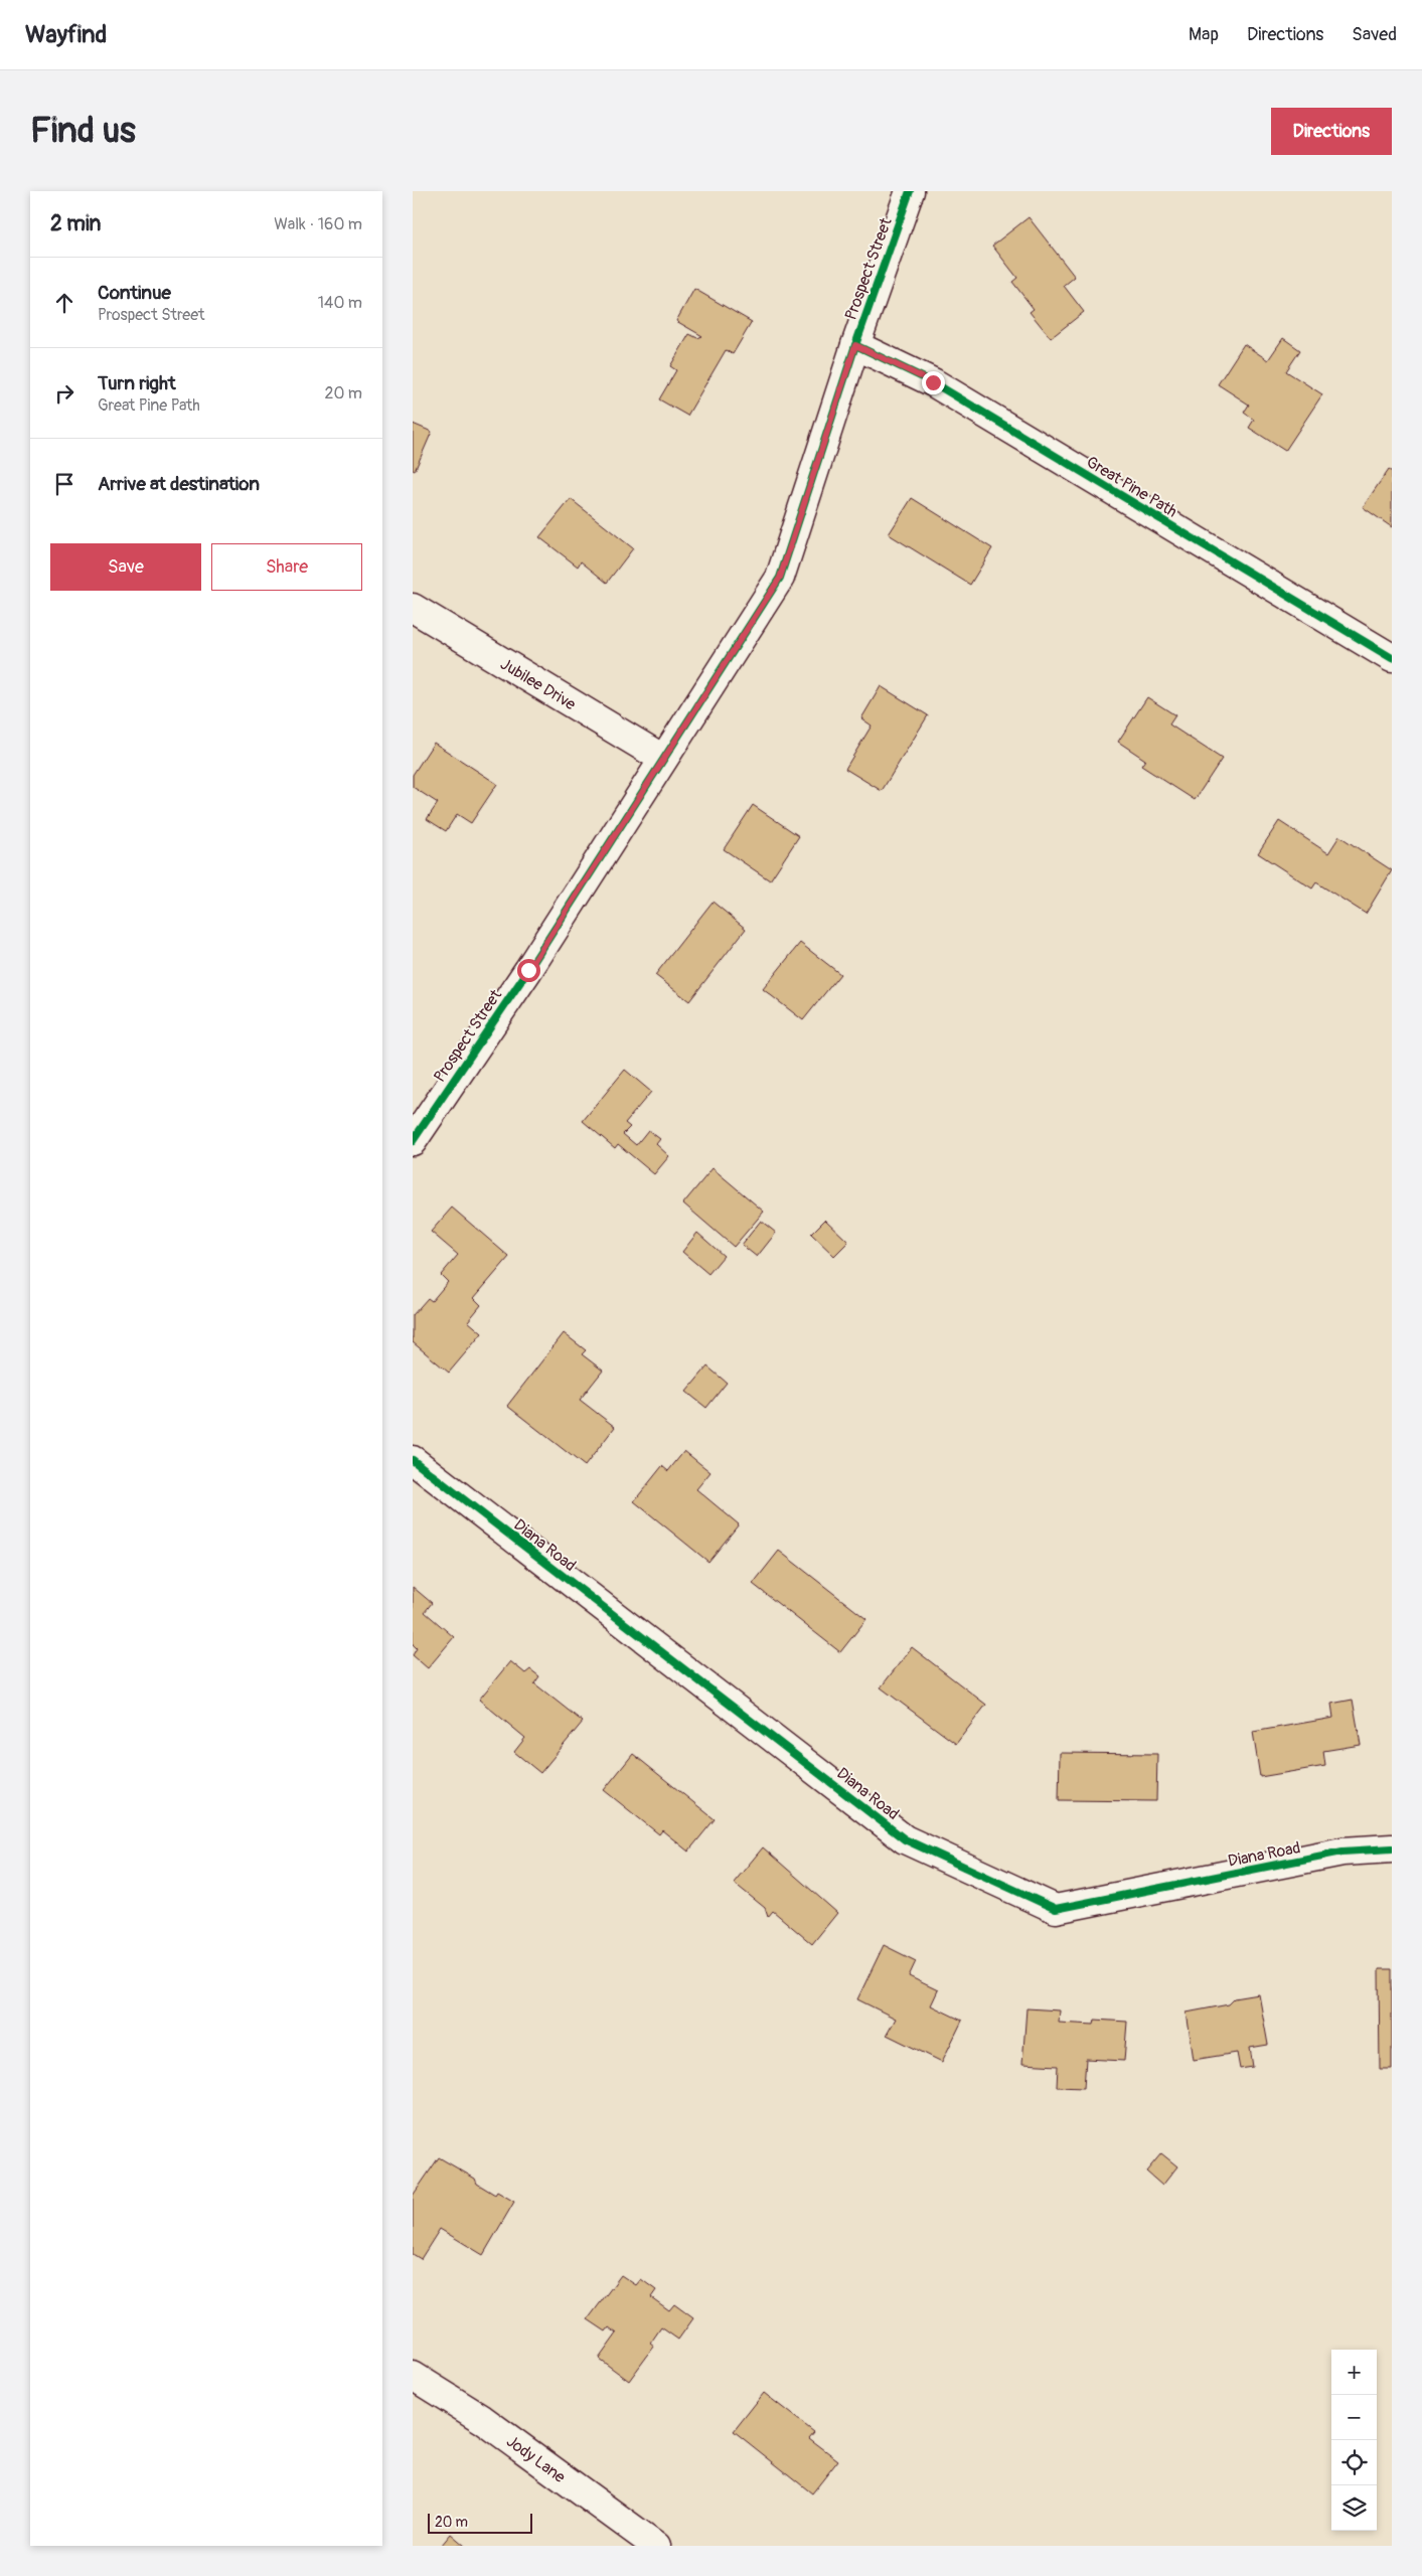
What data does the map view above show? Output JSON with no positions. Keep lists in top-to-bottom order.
{
  "streets": {
    "street": [
      "Prospect Street",
      "Great Pine Path",
      "Jubilee Drive",
      "Diana Road",
      "Jody Lane"
    ]
  },
  "crossings": [
    ["Prospect Street", "Great Pine Path"],
    ["Prospect Street", "Jubilee Drive"]
  ],
  "scale_bar": "20 m",
  "page": {
    "header": "Wayfind",
    "nav": ["Map", "Directions", "Saved"],
    "buttons": [
      "Directions",
      ["Save", "Share"]
    ],
    "title": "Find us",
    "heading": ["2 min", "Walk · 160 m"],
    "list": [
      ["Continue", "Prospect Street", "140 m"],
      ["Turn right", "Great Pine Path", "20 m"],
      "Arrive at destination"
    ],
    "map_buttons": ["+", "−"],
    "scale": "20 m"
  }
}
